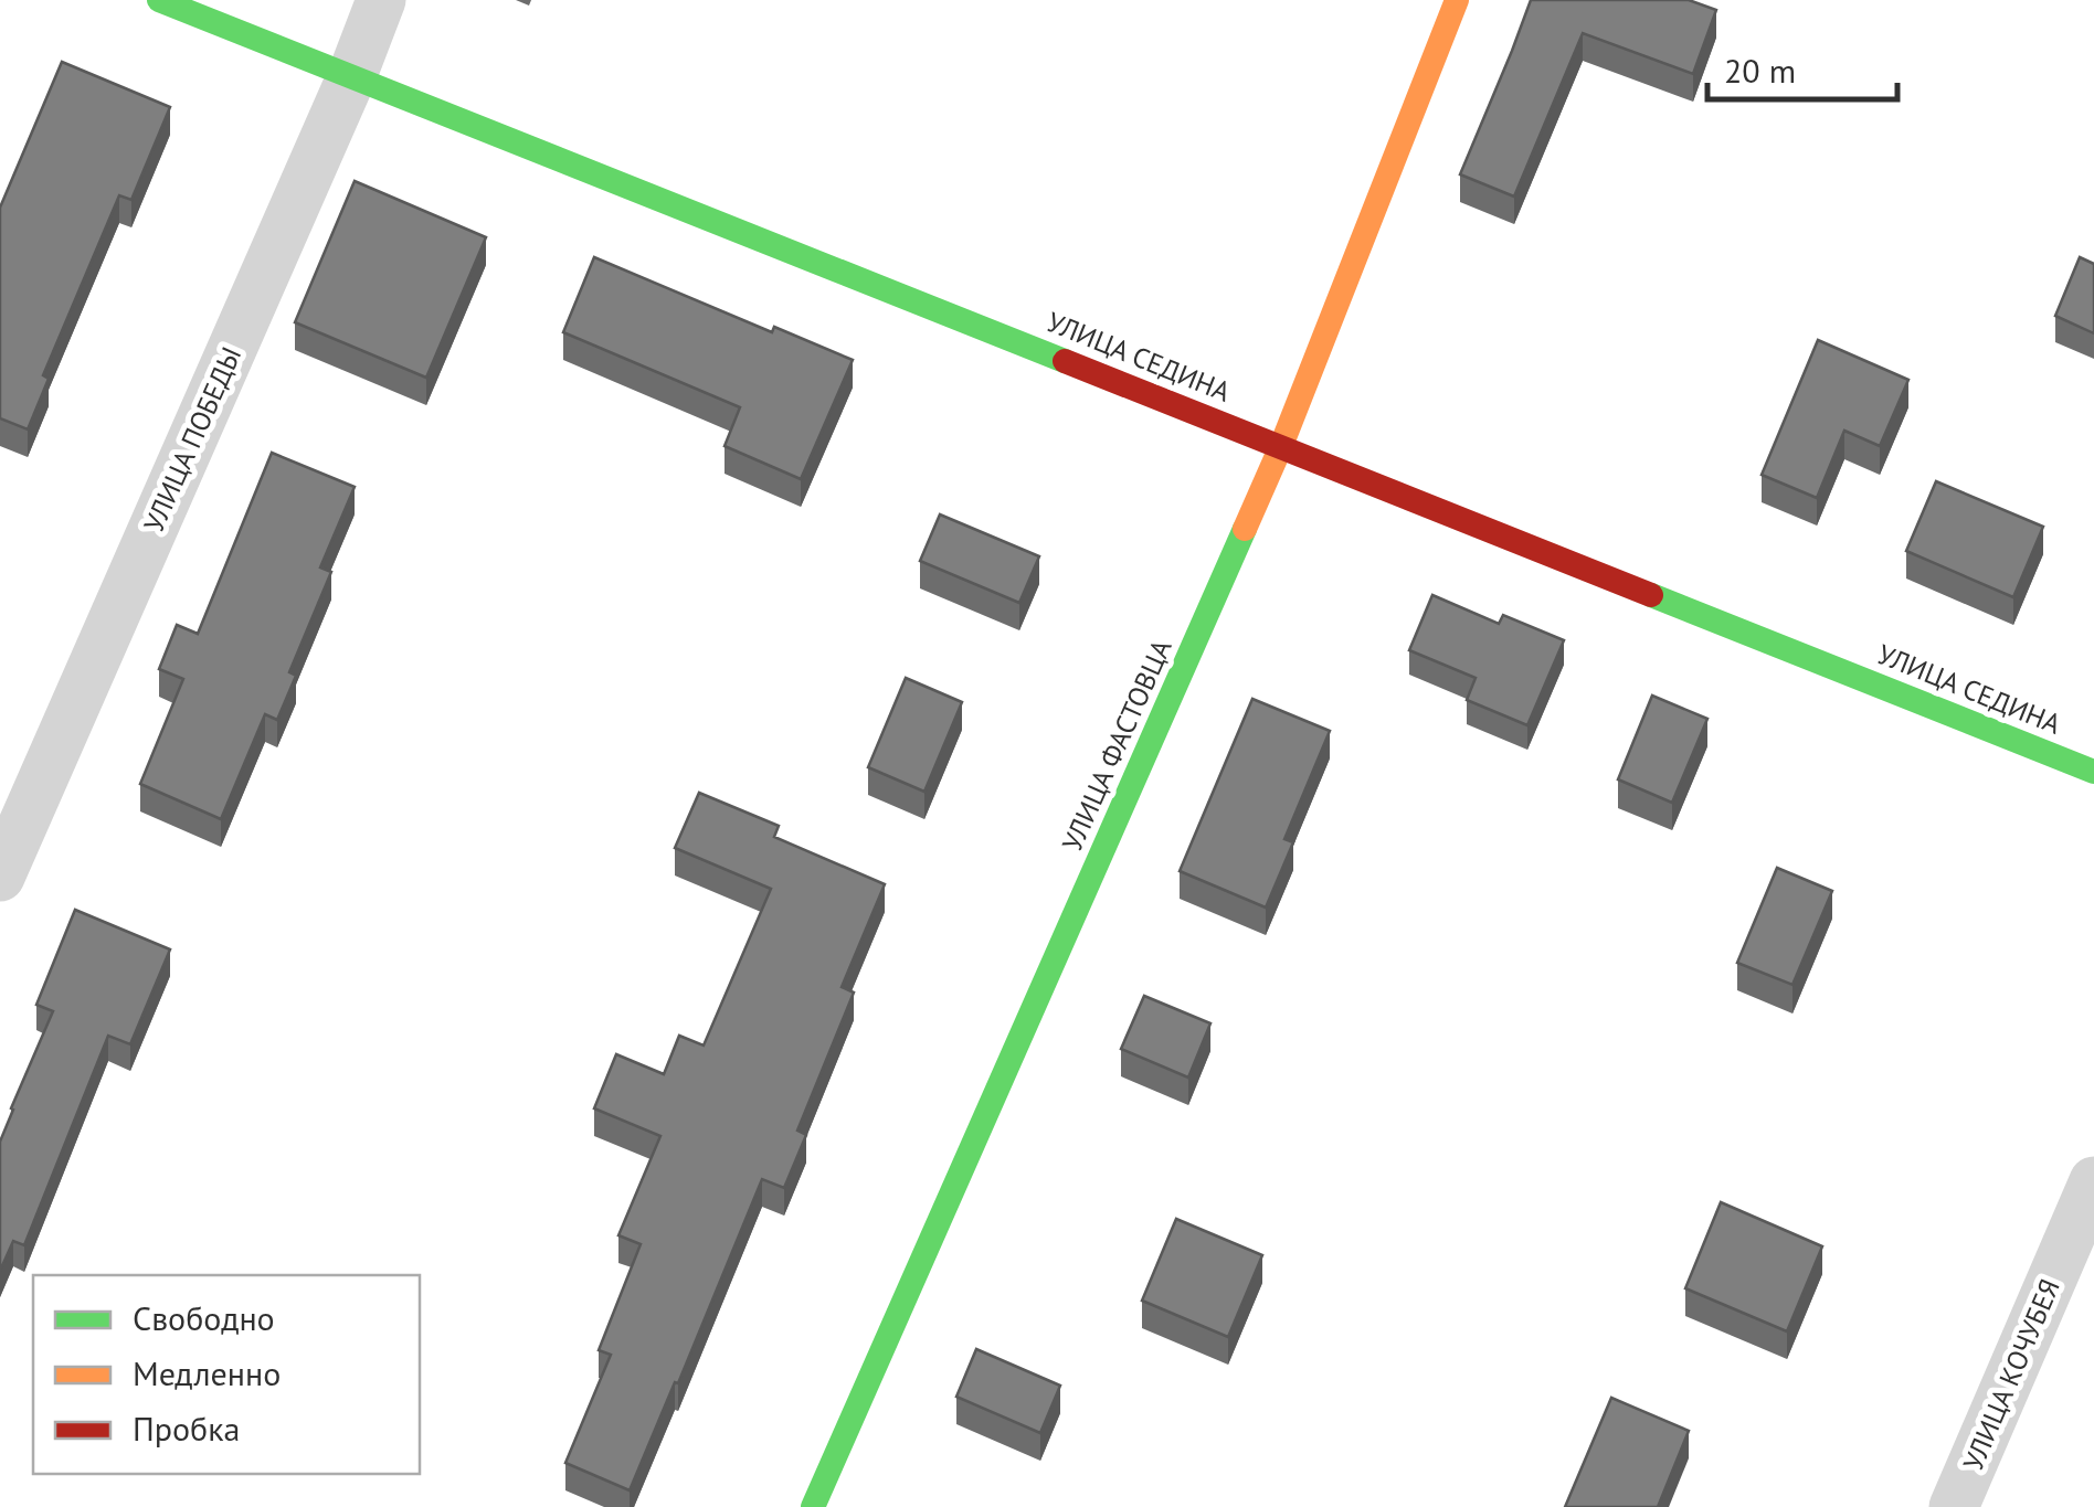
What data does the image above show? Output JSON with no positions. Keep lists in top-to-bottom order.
{
  "streets": {
    "main road": ["УЛИЦА СЕДИНА", "УЛИЦА ФАСТОВЦА"],
    "street": ["УЛИЦА ПОБЕДЫ", "УЛИЦА КОЧУБЕЯ"]
  },
  "crossings": [
    ["УЛИЦА СЕДИНА", "УЛИЦА ПОБЕДЫ"],
    ["УЛИЦА СЕДИНА", "УЛИЦА ФАСТОВЦА"]
  ],
  "legend": ["Свободно", "Медленно", "Пробка"],
  "scale_bar": "20 m"
}
